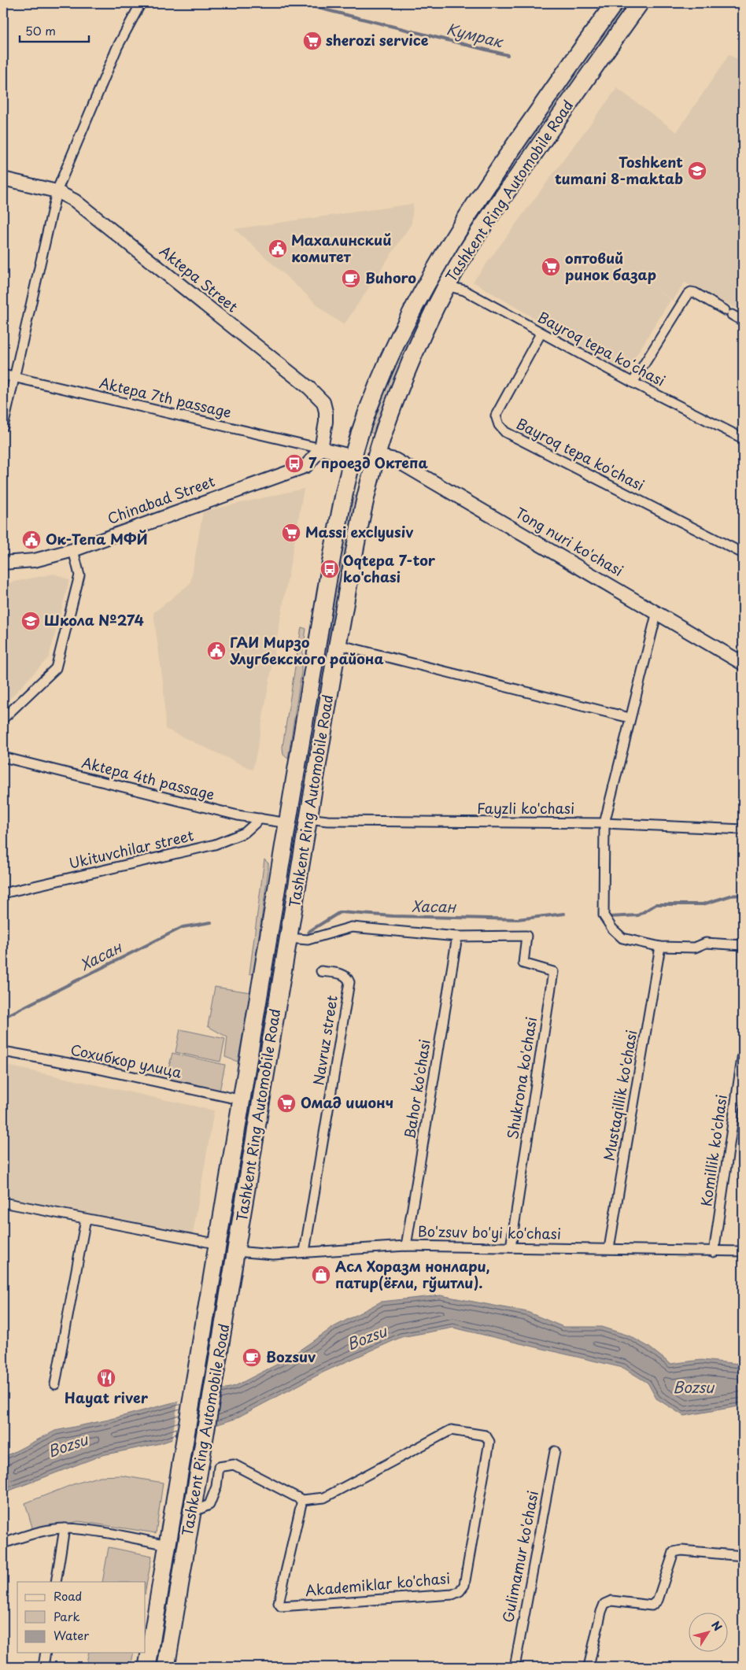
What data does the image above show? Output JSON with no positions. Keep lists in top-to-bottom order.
{
  "streets": {
    "highway": ["Tashkent Ring Automobile Road"],
    "street": [
      "Aktepa Street",
      "Bayroq tepa koʻchasi",
      "Aktepa 7th passage",
      "Bayroq tepa ko'chasi",
      "Chinabad Street",
      "Tong nuri ko'chasi",
      "Aktepa 4th passage",
      "Fayzli ko'chasi",
      "Ukituvchilar street",
      "Navruz street",
      "Сохибкор улица",
      "Shukrona ko'chasi",
      "Bahor ko'chasi",
      "Mustaqillik ko'chasi",
      "Komillik ko'chasi",
      "Bo'zsuv bo'yi ko'chasi",
      "Gulimamur ko'chasi",
      "Akademiklar ko'chasi"
    ]
  },
  "crossings": [
    ["Tashkent Ring Automobile Road", "Bayroq tepa koʻchasi"],
    ["Tashkent Ring Automobile Road", "Tong nuri ko'chasi"],
    ["Tashkent Ring Automobile Road", "Aktepa 4th passage"],
    ["Tashkent Ring Automobile Road", "Fayzli ko'chasi"],
    ["Tashkent Ring Automobile Road", "Сохибкор улица"],
    ["Tashkent Ring Automobile Road", "Bo'zsuv bo'yi ko'chasi"],
    ["Aktepa Street", "Aktepa 7th passage"],
    ["Aktepa Street", "Chinabad Street"],
    ["Bayroq tepa koʻchasi", "Bayroq tepa ko'chasi"],
    ["Aktepa 7th passage", "Chinabad Street"],
    ["Aktepa 4th passage", "Ukituvchilar street"],
    ["Navruz street", "Bo'zsuv bo'yi ko'chasi"],
    ["Shukrona ko'chasi", "Bahor ko'chasi"],
    ["Shukrona ko'chasi", "Bo'zsuv bo'yi ko'chasi"],
    ["Bahor ko'chasi", "Bo'zsuv bo'yi ko'chasi"],
    ["Mustaqillik ko'chasi", "Bo'zsuv bo'yi ko'chasi"],
    ["Komillik ko'chasi", "Bo'zsuv bo'yi ko'chasi"]
  ],
  "water": ["Кумрак", "Хасан", "Bozsu"],
  "places": {
    "supermarket": [
      "sherozi service",
      "оптовий ринок базар",
      "Massi exclyusiv",
      "Омад ишонч"
    ],
    "school or university": ["Toshkent tumani 8-maktab", "Школа №274"],
    "public building": ["Махалинский комитет", "Ок-Тепа МФЙ", "ГАИ Мирзо Улугбекского района"],
    "cafe": ["Buhoro", "Bozsuv"],
    "bus stop": ["7 проезд Октепа", "Oqtepa 7-tor ko'chasi"],
    "shop": ["Асл Хоразм нонлари, патир(ёғли, гўштли)."],
    "restaurant": ["Hayat river"]
  },
  "legend": ["Road", "Park", "Water"],
  "scale_bar": "50 m",
  "north": "top right"
}
